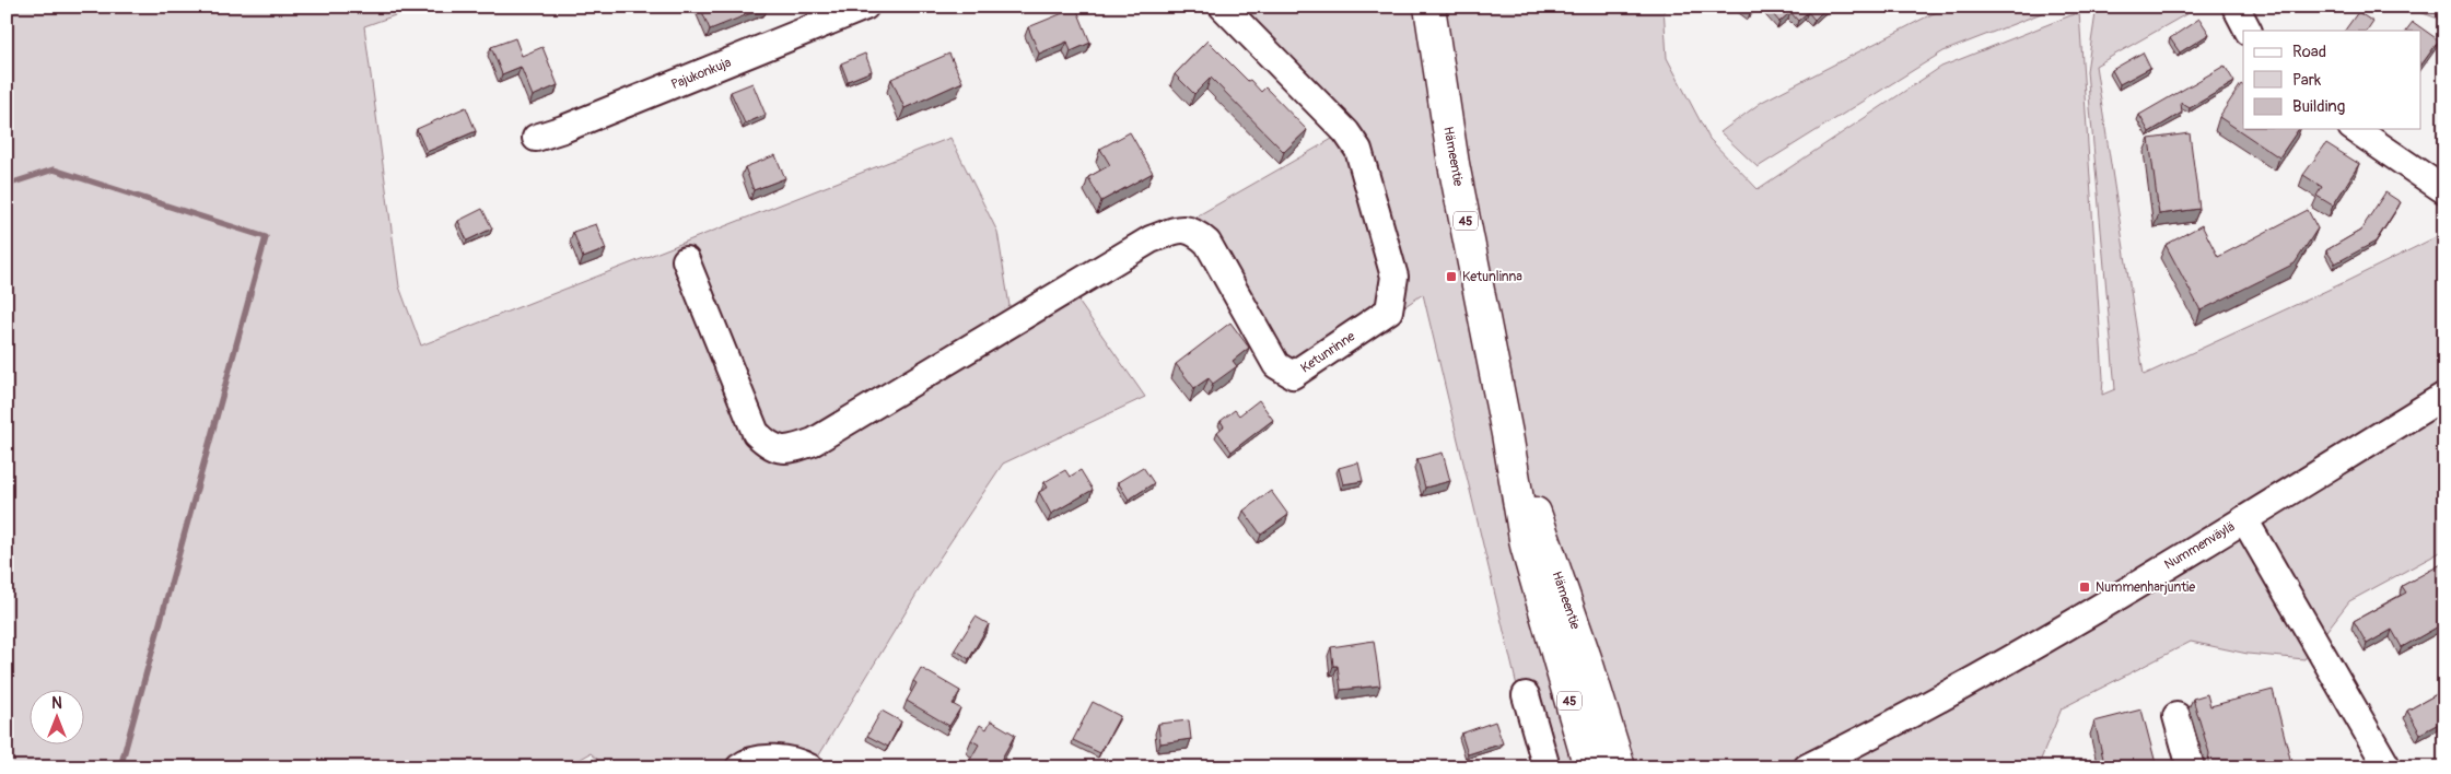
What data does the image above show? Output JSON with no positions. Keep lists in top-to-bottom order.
{
  "streets": {
    "main road": ["Hämeentie", "45"],
    "street": ["Pajukonkuja", "Ketunrinne", "Nummenväylä"]
  },
  "places": {
    "transit": ["Ketunlinna", "Nummenharjuntie"]
  },
  "legend": ["Road", "Park", "Building"],
  "north": "top"
}
